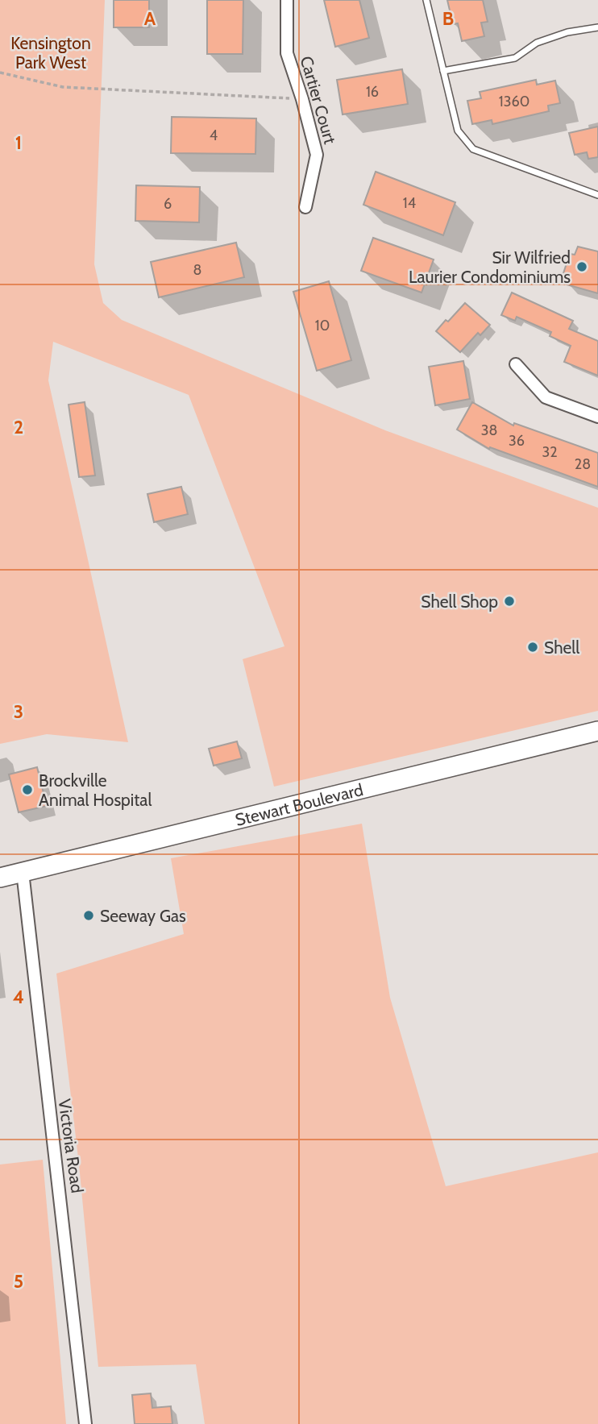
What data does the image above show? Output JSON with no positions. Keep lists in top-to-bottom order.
{
  "streets": {
    "main road": ["Stewart Boulevard"],
    "street": ["Cartier Court", "Victoria Road"]
  },
  "crossings": [
    ["Stewart Boulevard", "Victoria Road"]
  ],
  "parks": ["Kensington Park West"],
  "places": [
    "Sir Wilfried Laurier Condominiums",
    "Shell Shop",
    "Shell",
    "Brockville Animal Hospital",
    "Seeway Gas"
  ],
  "house_numbers": [
    "16",
    "1360",
    "4",
    "14",
    "6",
    "8",
    "10",
    "38",
    "36",
    "32",
    "28"
  ],
  "grid": {
    "columns": ["A", "B"],
    "rows": [
      "1",
      "2",
      "3",
      "4",
      "5"
    ]
  }
}
